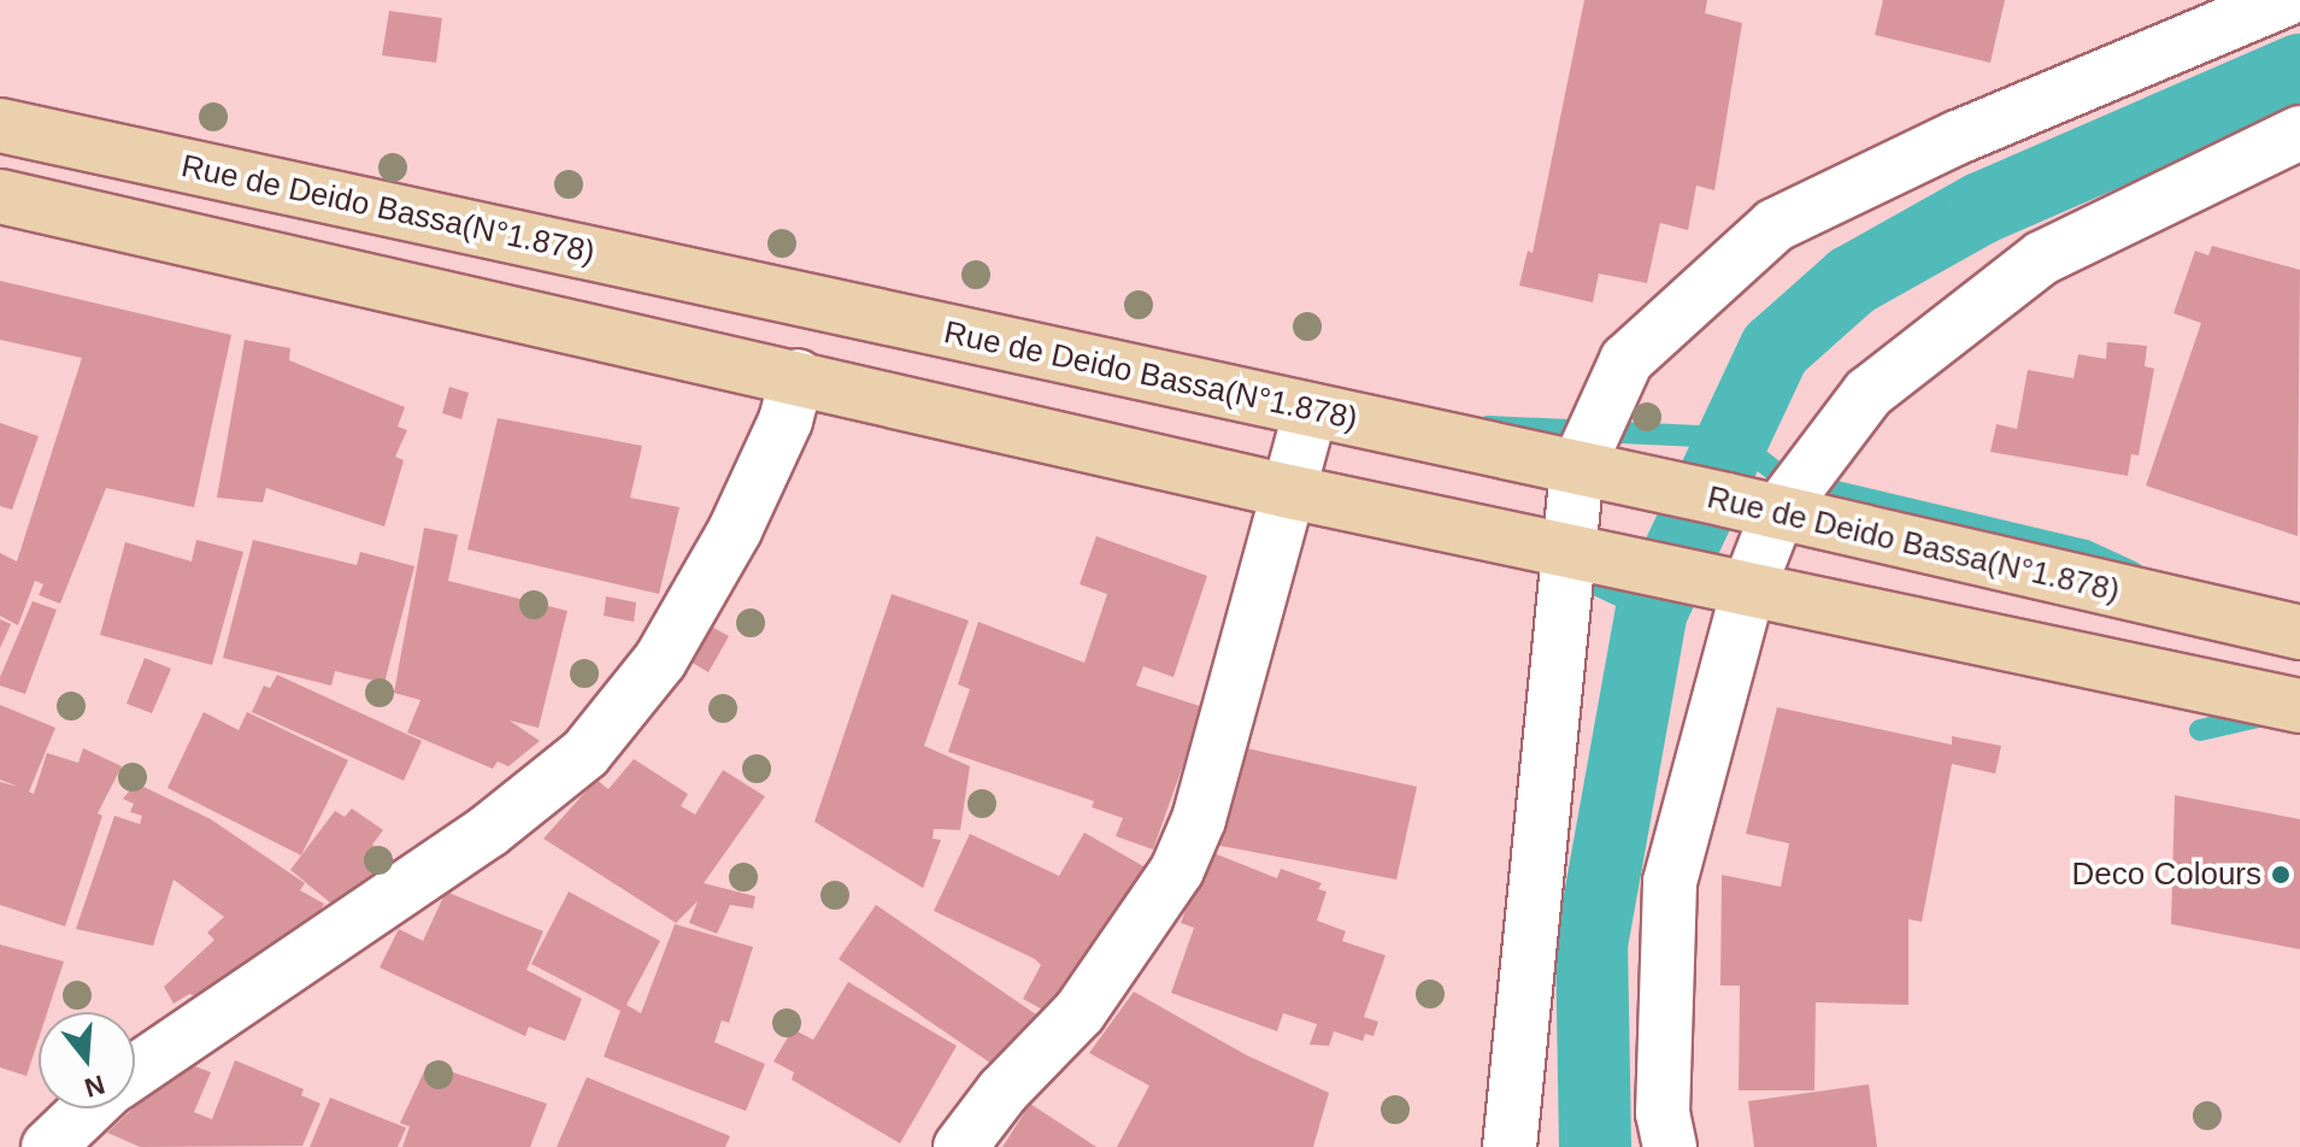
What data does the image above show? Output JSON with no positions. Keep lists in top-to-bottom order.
{
  "streets": {
    "main road": ["Rue de Deido Bassa(N°1.878)"]
  },
  "places": ["Deco Colours"],
  "north": "bottom"
}
